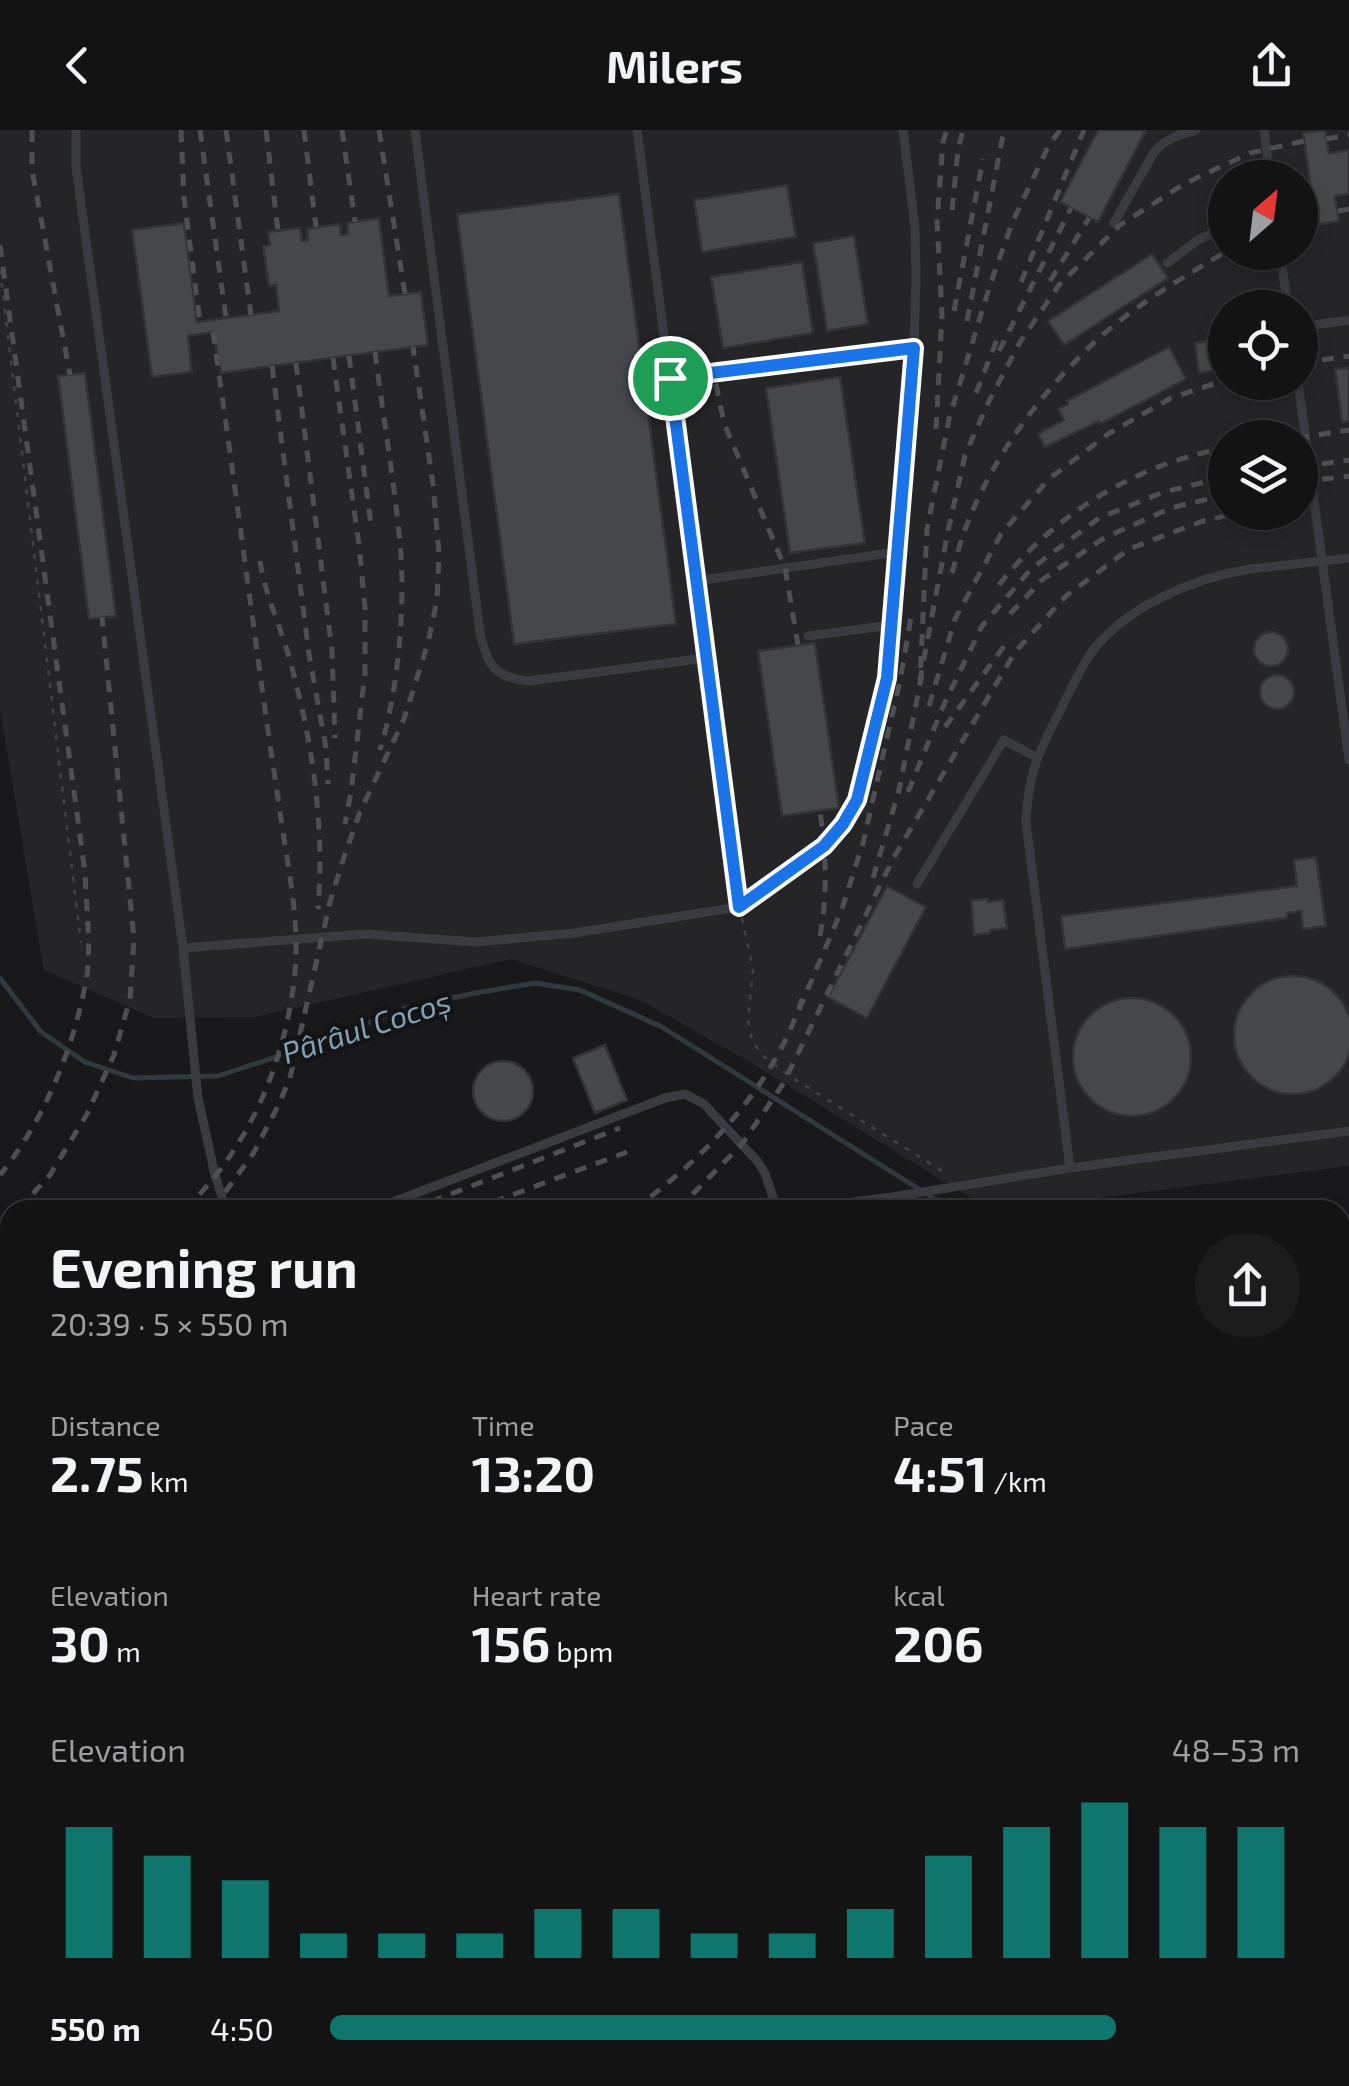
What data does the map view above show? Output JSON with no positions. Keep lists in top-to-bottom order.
{
  "water": ["Pârâul Cocoș"],
  "north": "top right",
  "page": {
    "header": "Milers",
    "heading": ["Evening run", "20:39 · 5 × 550 m"],
    "stats": [
      ["Distance", "2.75 km"],
      ["Time", "13:20"],
      ["Pace", "4:51 /km"],
      ["Elevation", "30 m"],
      ["Heart rate", "156 bpm"],
      ["kcal", "206"]
    ],
    "chart": ["Elevation", "48–53 m"],
    "list": [
      {
        "name": "550 m",
        "note": "4:50"
      }
    ]
  }
}
